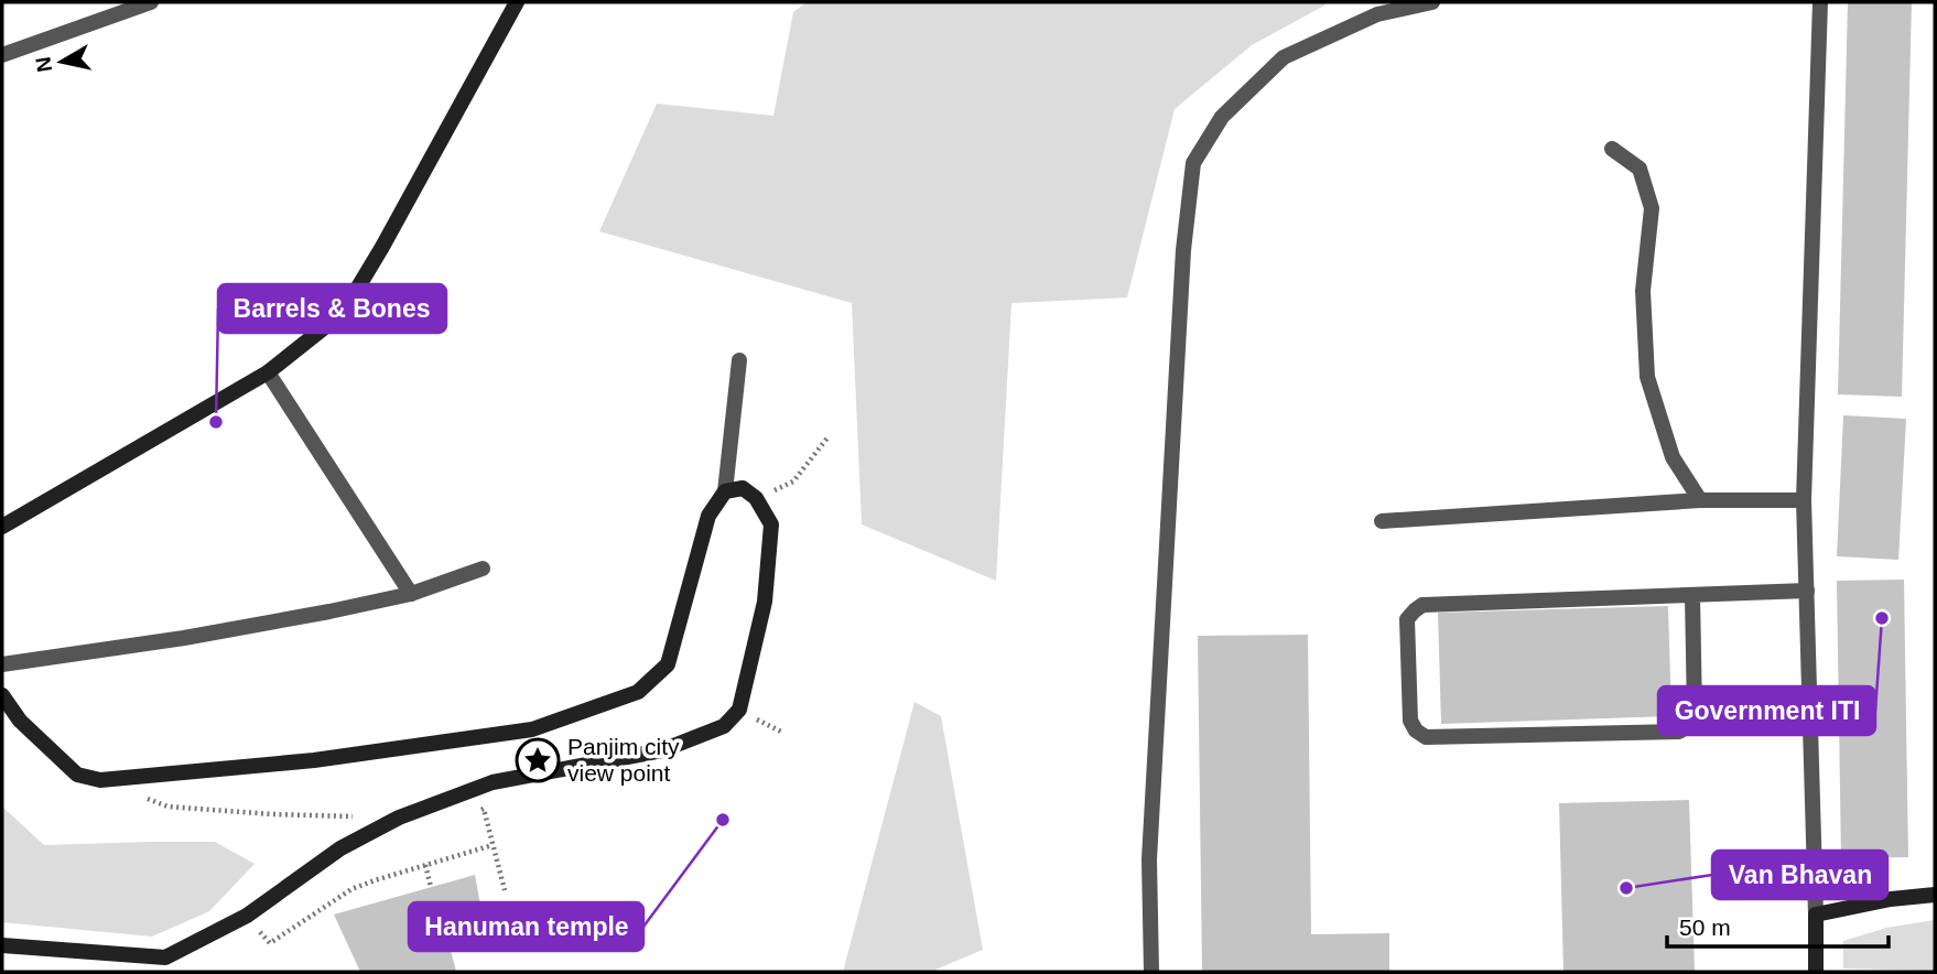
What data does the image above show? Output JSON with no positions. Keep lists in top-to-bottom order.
{
  "places": {
    "other": [
      "Barrels & Bones",
      "Government ITI",
      "Hanuman temple",
      "Van Bhavan"
    ],
    "place": ["Panjim city view point"]
  },
  "scale_bar": "50 m",
  "north": "left"
}
